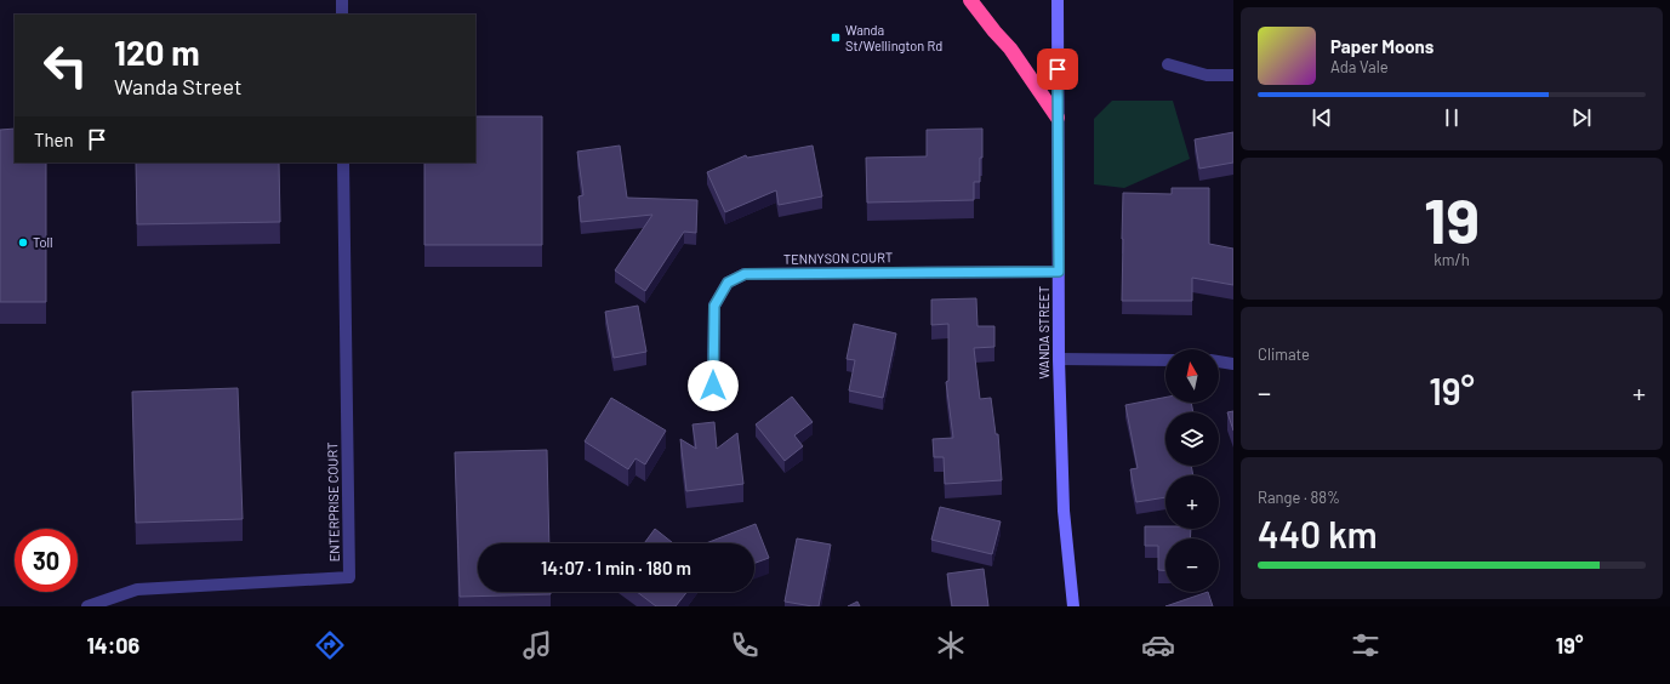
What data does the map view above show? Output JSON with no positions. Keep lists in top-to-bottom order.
{
  "streets": {
    "street": ["TENNYSON COURT", "WANDA STREET", "ENTERPRISE COURT"]
  },
  "crossings": [
    ["TENNYSON COURT", "WANDA STREET"]
  ],
  "places": {
    "transit": ["Wanda St/Wellington Rd"],
    "other": ["Toll"]
  },
  "north": "top",
  "page": {
    "turn": ["120 m", "Wanda Street"],
    "song": ["Paper Moons", "Ada Vale"],
    "then": "Then",
    "tile": [
      ["19", "km/h"],
      "Climate",
      ["Range · 88%", "440 km"]
    ],
    "map_buttons": ["+", "−"],
    "heat": ["−", "19°", "+"],
    "limit": "30",
    "trip": "14:07 · 1 min · 180 m",
    "tabs": ["14:06", "19°"]
  }
}
